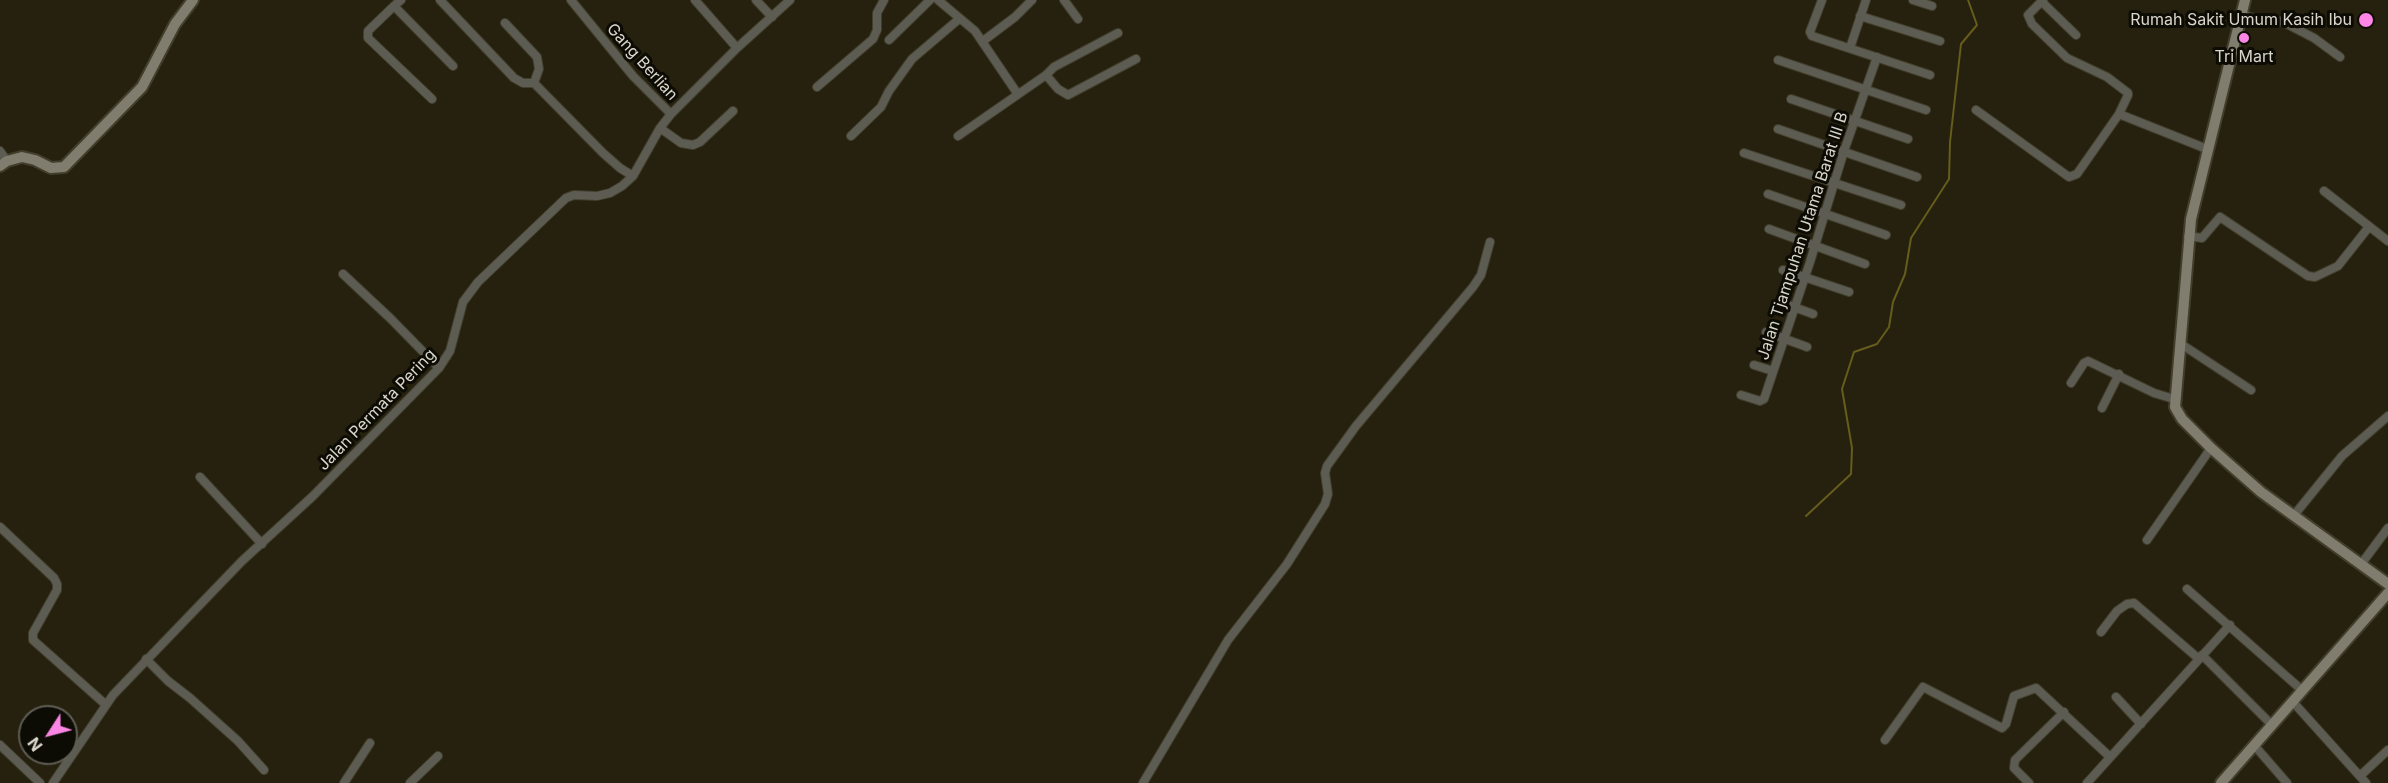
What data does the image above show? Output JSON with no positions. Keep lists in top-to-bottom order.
{
  "streets": {
    "street": ["Gang Berlian", "Jalan Tjampuhan Utama Barat III B", "Jalan Permata Pering"]
  },
  "crossings": [
    ["Gang Berlian", "Jalan Permata Pering"]
  ],
  "places": ["Rumah Sakit Umum Kasih Ibu", "Tri Mart"],
  "north": "bottom left"
}
